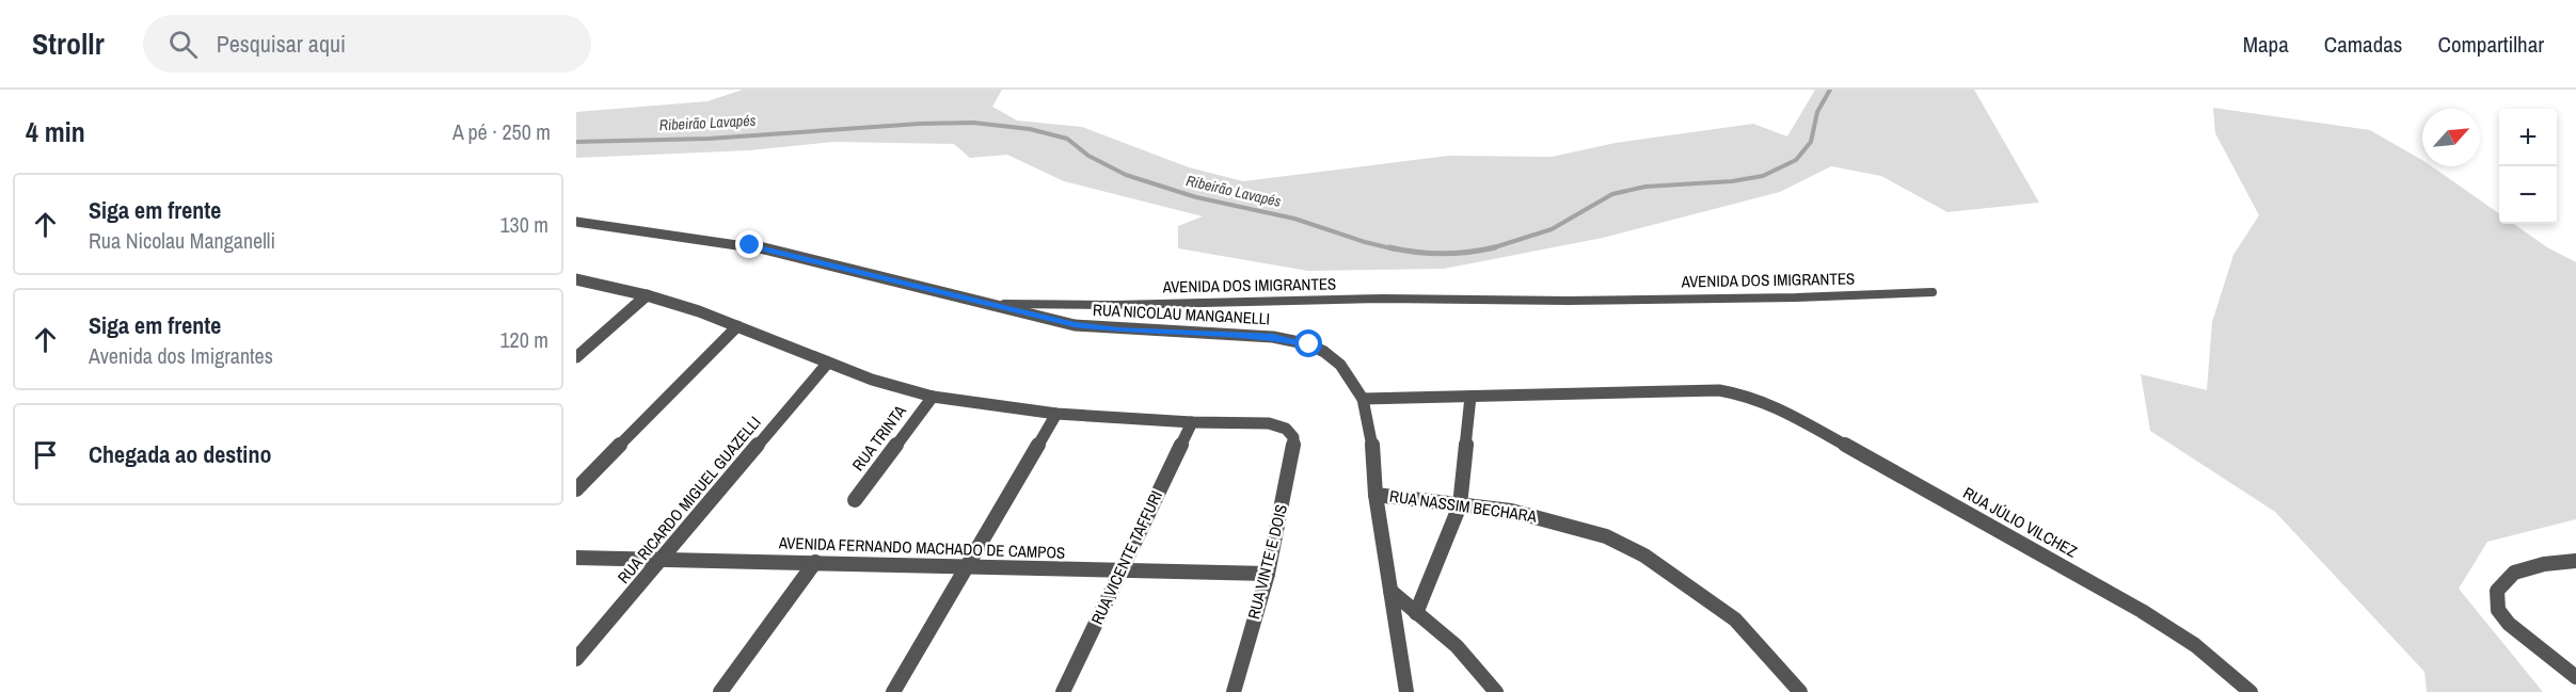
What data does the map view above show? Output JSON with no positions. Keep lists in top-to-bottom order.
{
  "streets": {
    "street": [
      "AVENIDA DOS IMIGRANTES",
      "RUA NICOLAU MANGANELLI",
      "RUA TRINTA",
      "RUA RICARDO MIGUEL GUAZELLI",
      "RUA NASSIM BECHARA",
      "RUA JÚLIO VILCHEZ",
      "AVENIDA FERNANDO MACHADO DE CAMPOS",
      "RUA VICENTE TAFFURI",
      "RUA VINTE E DOIS"
    ]
  },
  "crossings": [
    ["AVENIDA DOS IMIGRANTES", "RUA NICOLAU MANGANELLI"],
    ["RUA NICOLAU MANGANELLI", "RUA NASSIM BECHARA"],
    ["RUA NICOLAU MANGANELLI", "RUA JÚLIO VILCHEZ"],
    ["RUA RICARDO MIGUEL GUAZELLI", "AVENIDA FERNANDO MACHADO DE CAMPOS"],
    ["AVENIDA FERNANDO MACHADO DE CAMPOS", "RUA VICENTE TAFFURI"],
    ["AVENIDA FERNANDO MACHADO DE CAMPOS", "RUA VINTE E DOIS"],
    ["RUA VICENTE TAFFURI", "RUA VINTE E DOIS"]
  ],
  "water": ["Ribeirão Lavapés"],
  "north": "top right",
  "page": {
    "header": "Strollr",
    "search": "Pesquisar aqui",
    "nav": ["Mapa", "Camadas", "Compartilhar"],
    "heading": ["4 min", "A pé · 250 m"],
    "map_buttons": ["+", "−"],
    "list": [
      ["Siga em frente", "Rua Nicolau Manganelli", "130 m"],
      ["Siga em frente", "Avenida dos Imigrantes", "120 m"],
      "Chegada ao destino"
    ]
  }
}
